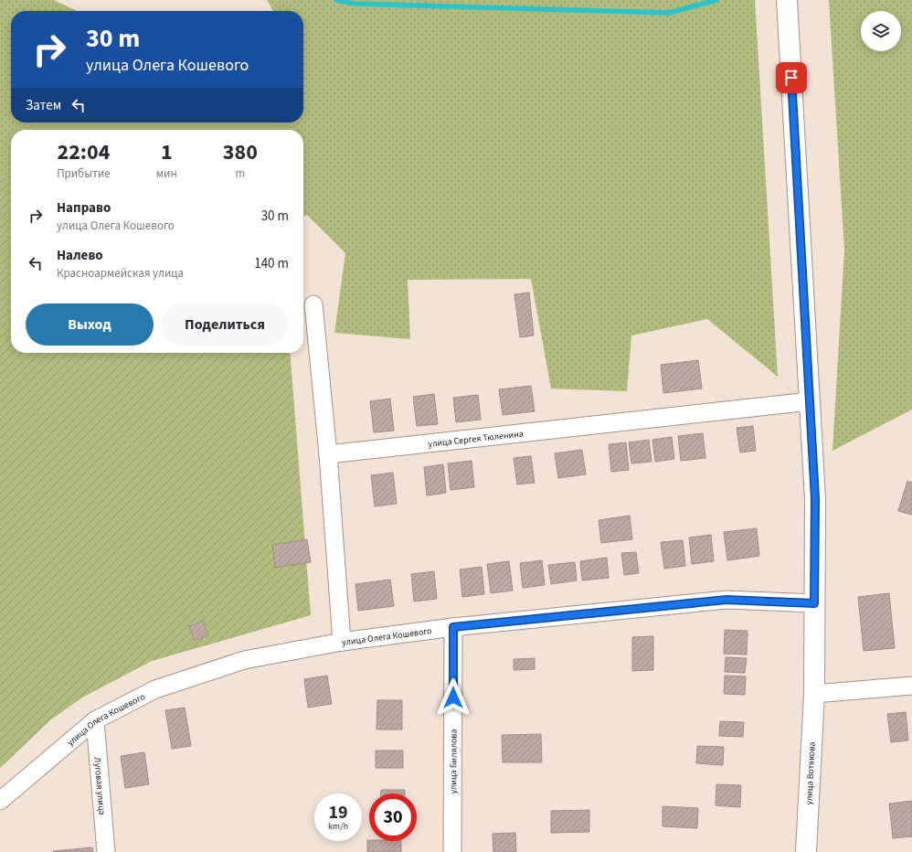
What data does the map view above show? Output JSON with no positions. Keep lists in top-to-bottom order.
{
  "streets": {
    "street": [
      "улица Сергея Тюленина",
      "улица Олега Кошевого",
      "улица Билялова",
      "улица Вотякова",
      "Луговая улица"
    ]
  },
  "crossings": [
    ["улица Сергея Тюленина", "улица Вотякова"],
    ["улица Олега Кошевого", "улица Билялова"],
    ["улица Олега Кошевого", "улица Вотякова"],
    ["улица Олега Кошевого", "Луговая улица"]
  ],
  "page": {
    "turn": ["30 m", "улица Олега Кошевого"],
    "then": "Затем",
    "eta": [
      "22:04",
      "Прибытие",
      "1",
      "мин",
      "380",
      "m"
    ],
    "list": [
      {
        "name": "Направо",
        "note": "улица Олега Кошевого",
        "value": "30 m"
      },
      {
        "name": "Налево",
        "note": "Красноармейская улица",
        "value": "140 m"
      }
    ],
    "buttons": ["Выход", "Поделиться"],
    "speed": "19 km/h",
    "limit": "30"
  }
}
